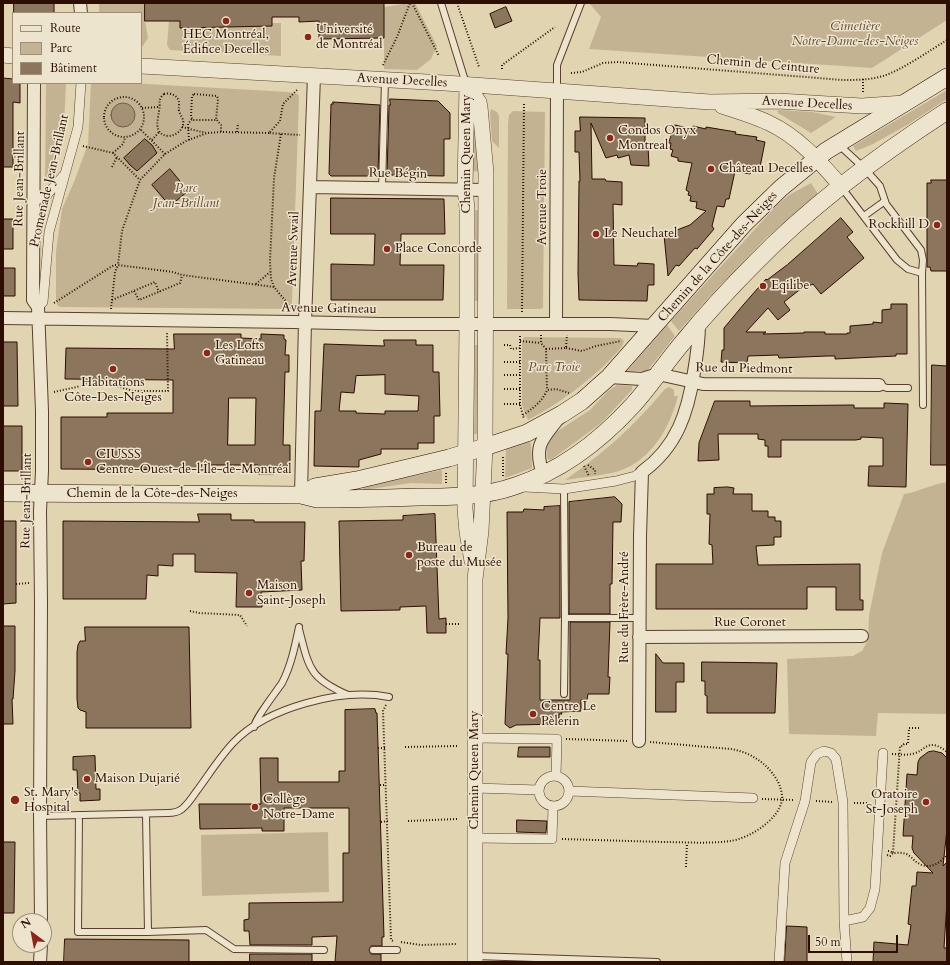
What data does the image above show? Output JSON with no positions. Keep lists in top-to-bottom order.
{
  "streets": {
    "main road": ["Chemin de la Côte-des-Neiges"],
    "street": [
      "Avenue Decelles",
      "Chemin Queen Mary",
      "Rue Bégin",
      "Rue Jean-Brillant",
      "Promenade Jean-Brillant",
      "Avenue Troie",
      "Avenue Swail",
      "Avenue Gatineau",
      "Rue du Piedmont",
      "Rue du Frère-André",
      "Rue Coronet"
    ],
    "path": ["Chemin de Ceinture"]
  },
  "crossings": [
    ["Avenue Decelles", "Chemin Queen Mary"],
    ["Avenue Decelles", "Avenue Troie"],
    ["Avenue Decelles", "Avenue Swail"],
    ["Avenue Decelles", "Chemin de la Côte-des-Neiges"],
    ["Chemin Queen Mary", "Rue Bégin"],
    ["Chemin Queen Mary", "Chemin de la Côte-des-Neiges"],
    ["Chemin Queen Mary", "Avenue Gatineau"],
    ["Rue Bégin", "Avenue Swail"],
    ["Rue Jean-Brillant", "Promenade Jean-Brillant"],
    ["Rue Jean-Brillant", "Chemin de la Côte-des-Neiges"],
    ["Rue Jean-Brillant", "Avenue Gatineau"],
    ["Promenade Jean-Brillant", "Avenue Gatineau"],
    ["Avenue Troie", "Avenue Gatineau"],
    ["Avenue Swail", "Chemin de la Côte-des-Neiges"],
    ["Avenue Swail", "Avenue Gatineau"],
    ["Chemin de la Côte-des-Neiges", "Avenue Gatineau"],
    ["Chemin de la Côte-des-Neiges", "Rue du Piedmont"],
    ["Chemin de la Côte-des-Neiges", "Rue du Frère-André"],
    ["Rue du Frère-André", "Rue Coronet"]
  ],
  "parks": ["Cimetière Notre-Dame-des-Neiges", "Parc Jean-Brillant", "Parc Troie"],
  "places": [
    "HEC Montréal, Édifice Decelles",
    "Université de Montréal",
    "Condos Onyx Montreal",
    "Château Decelles",
    "Rockhill D",
    "Le Neuchatel",
    "Place Concorde",
    "Eqilibe",
    "Les Lofts Gatineau",
    "Habitations Côte-Des-Neiges",
    "CIUSSS Centre-Ouest-de-l'Île-de-Montréal",
    "Bureau de poste du Musée",
    "Maison Saint-Joseph",
    "Centre Le Pèlerin",
    "Maison Dujarié",
    "St. Mary's Hospital",
    "Oratoire St-Joseph",
    "Collège Notre-Dame"
  ],
  "legend": ["Route", "Parc", "Bâtiment"],
  "scale_bar": "50 m",
  "north": "top left"
}
